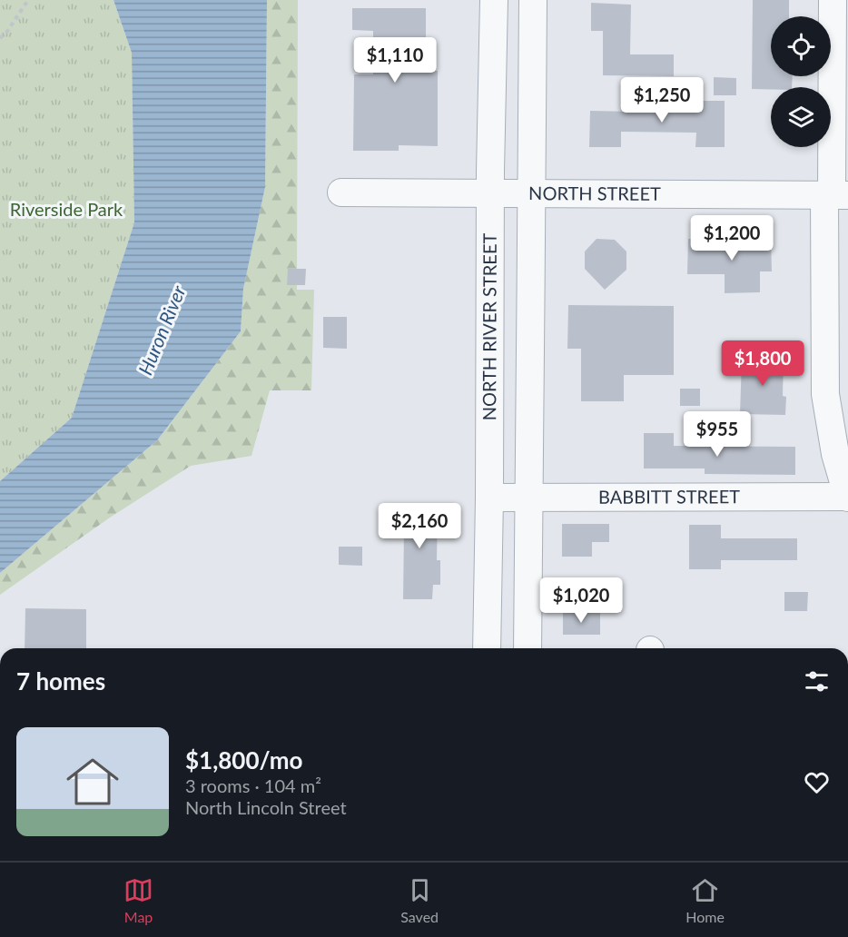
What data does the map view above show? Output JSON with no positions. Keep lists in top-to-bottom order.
{
  "streets": {
    "street": ["NORTH STREET", "NORTH RIVER STREET", "BABBITT STREET"]
  },
  "crossings": [
    ["NORTH STREET", "NORTH RIVER STREET"],
    ["NORTH RIVER STREET", "BABBITT STREET"]
  ],
  "water": ["Huron River"],
  "parks": ["Riverside Park"],
  "page": {
    "price": [
      "$1,110",
      "$1,250",
      "$1,200",
      "$1,800",
      "$955",
      "$2,160",
      "$1,020"
    ],
    "heading": "7 homes",
    "list": [
      {
        "name": "$1,800/mo",
        "note": "3 rooms · 104 m² · North Lincoln Street"
      }
    ],
    "tabs": ["Map", "Saved", "Home"]
  }
}
